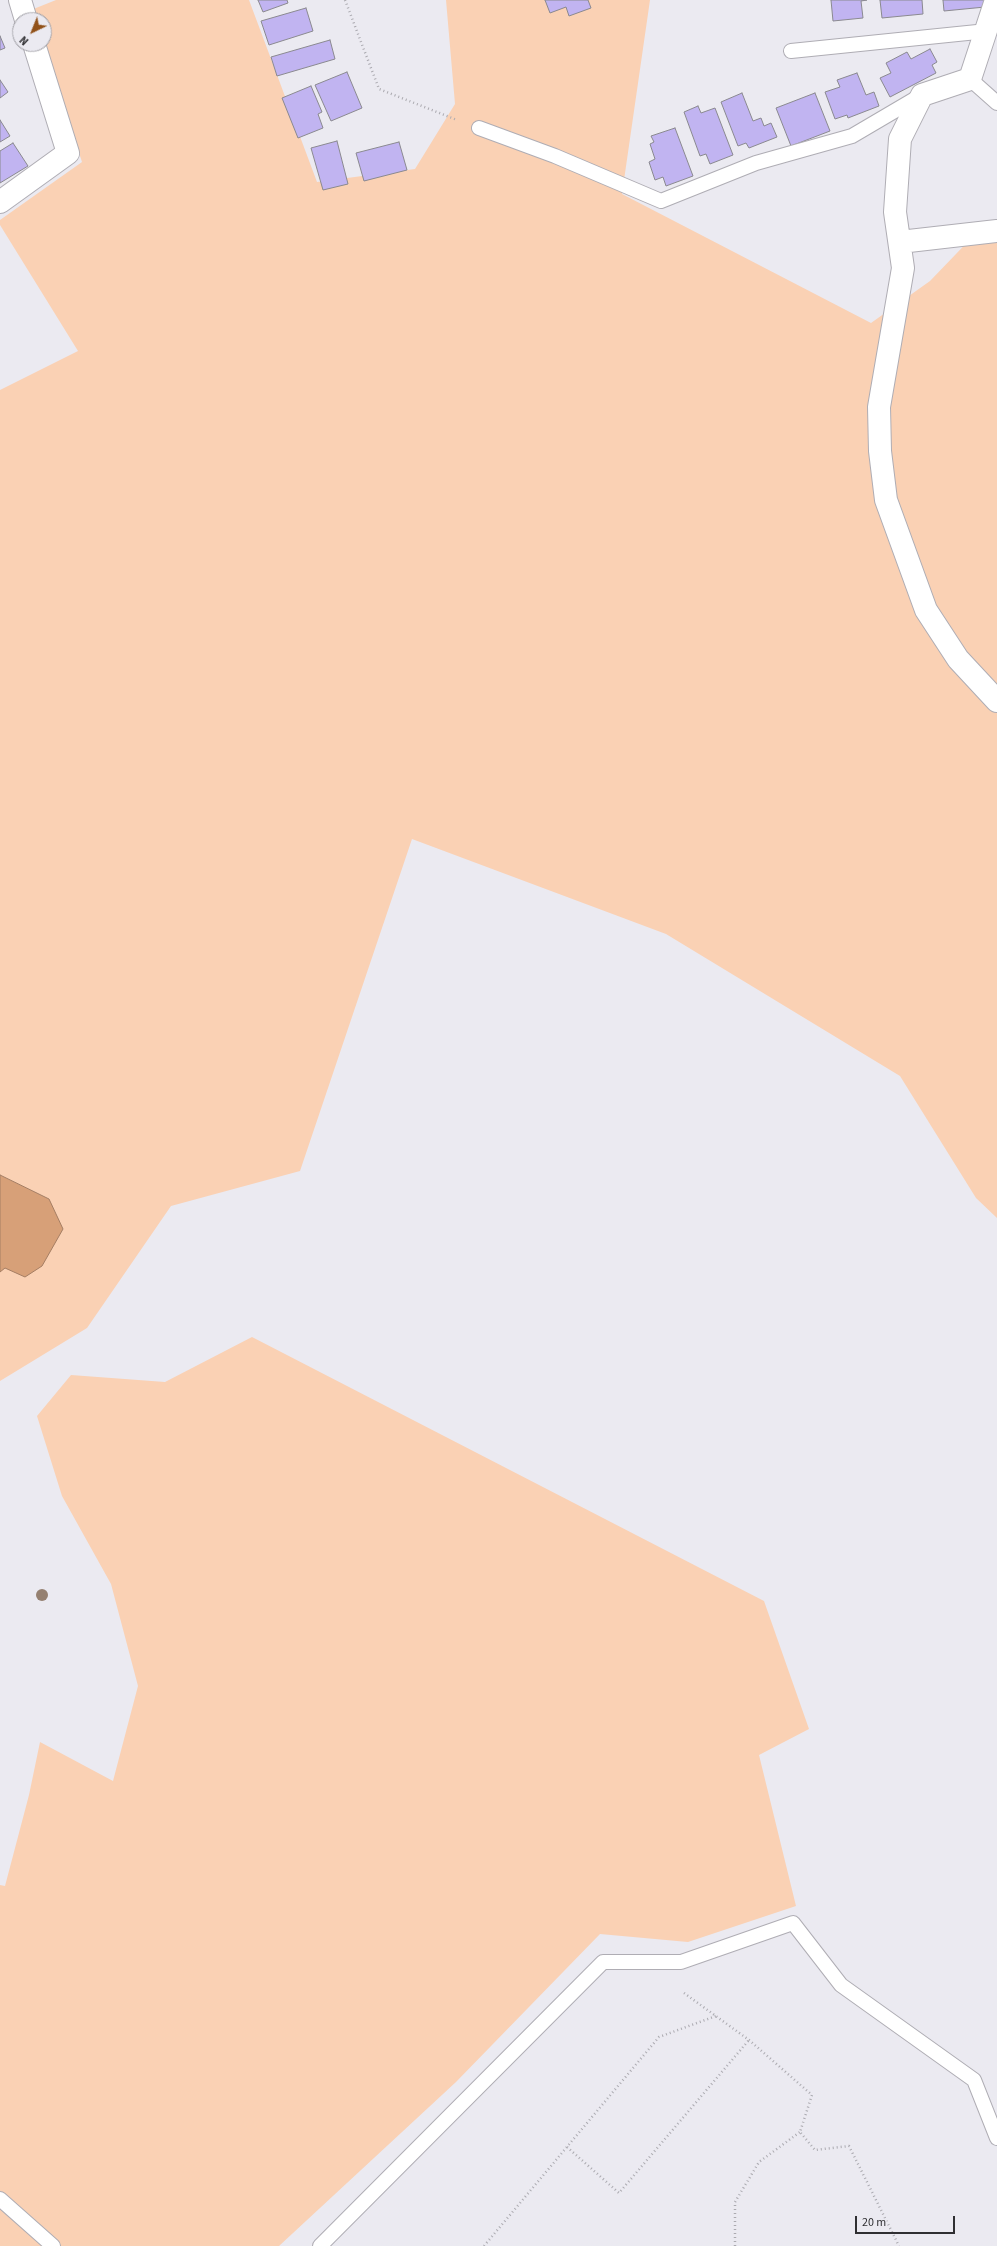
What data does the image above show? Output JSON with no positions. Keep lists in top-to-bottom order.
{
  "scale_bar": "20 m",
  "north": "bottom left"
}
